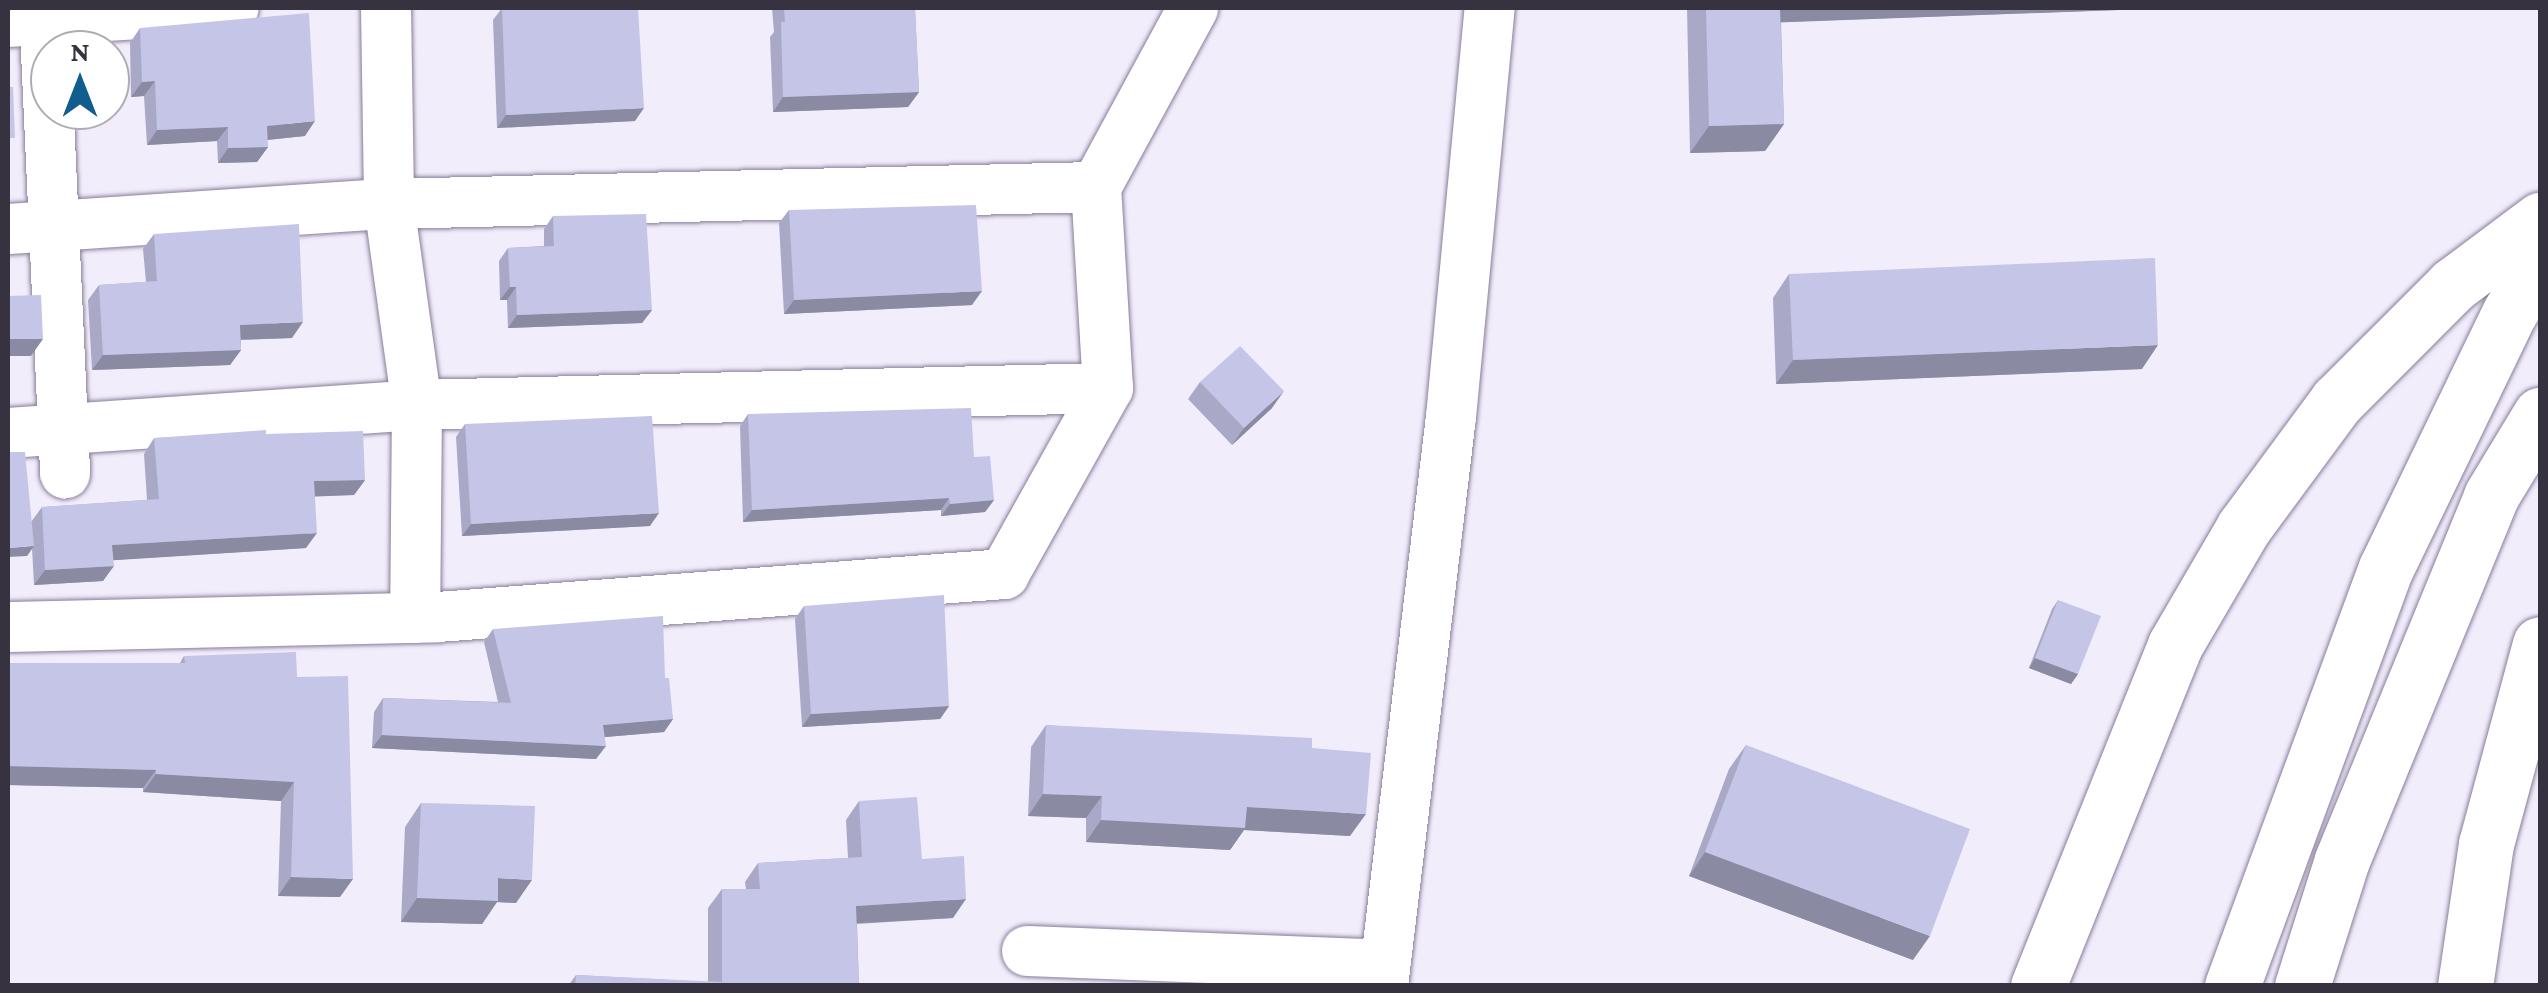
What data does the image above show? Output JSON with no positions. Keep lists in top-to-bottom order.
{
  "north": "top"
}
